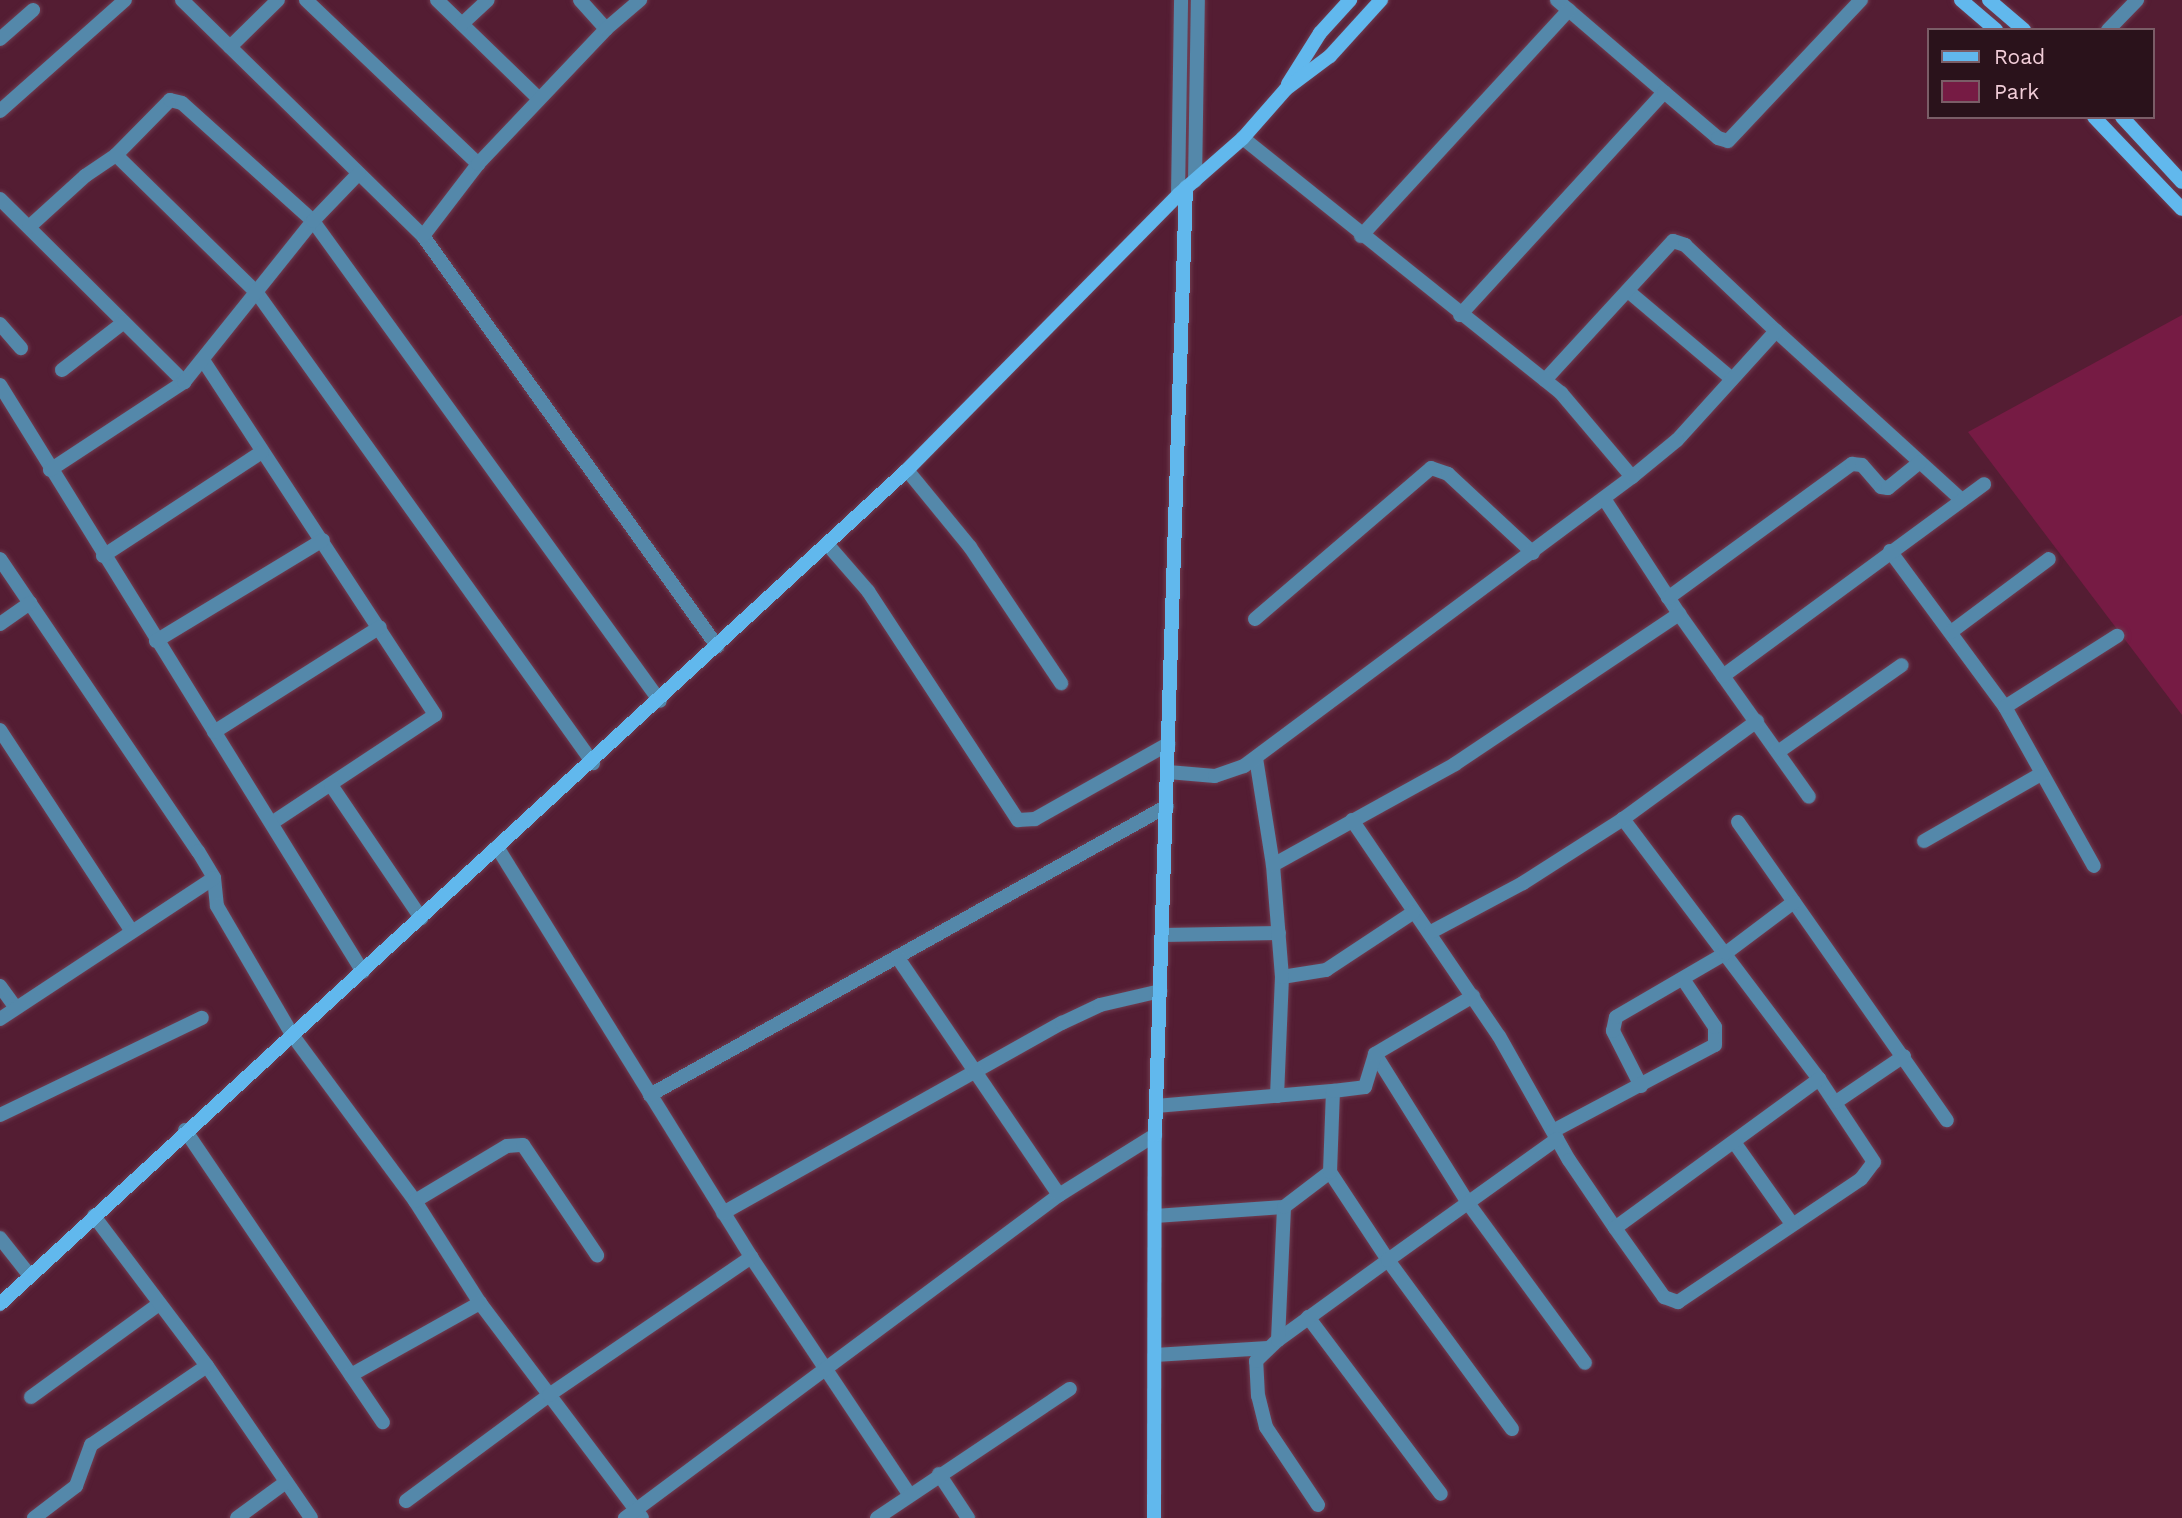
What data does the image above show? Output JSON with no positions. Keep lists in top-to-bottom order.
{
  "legend": ["Road", "Park"]
}
